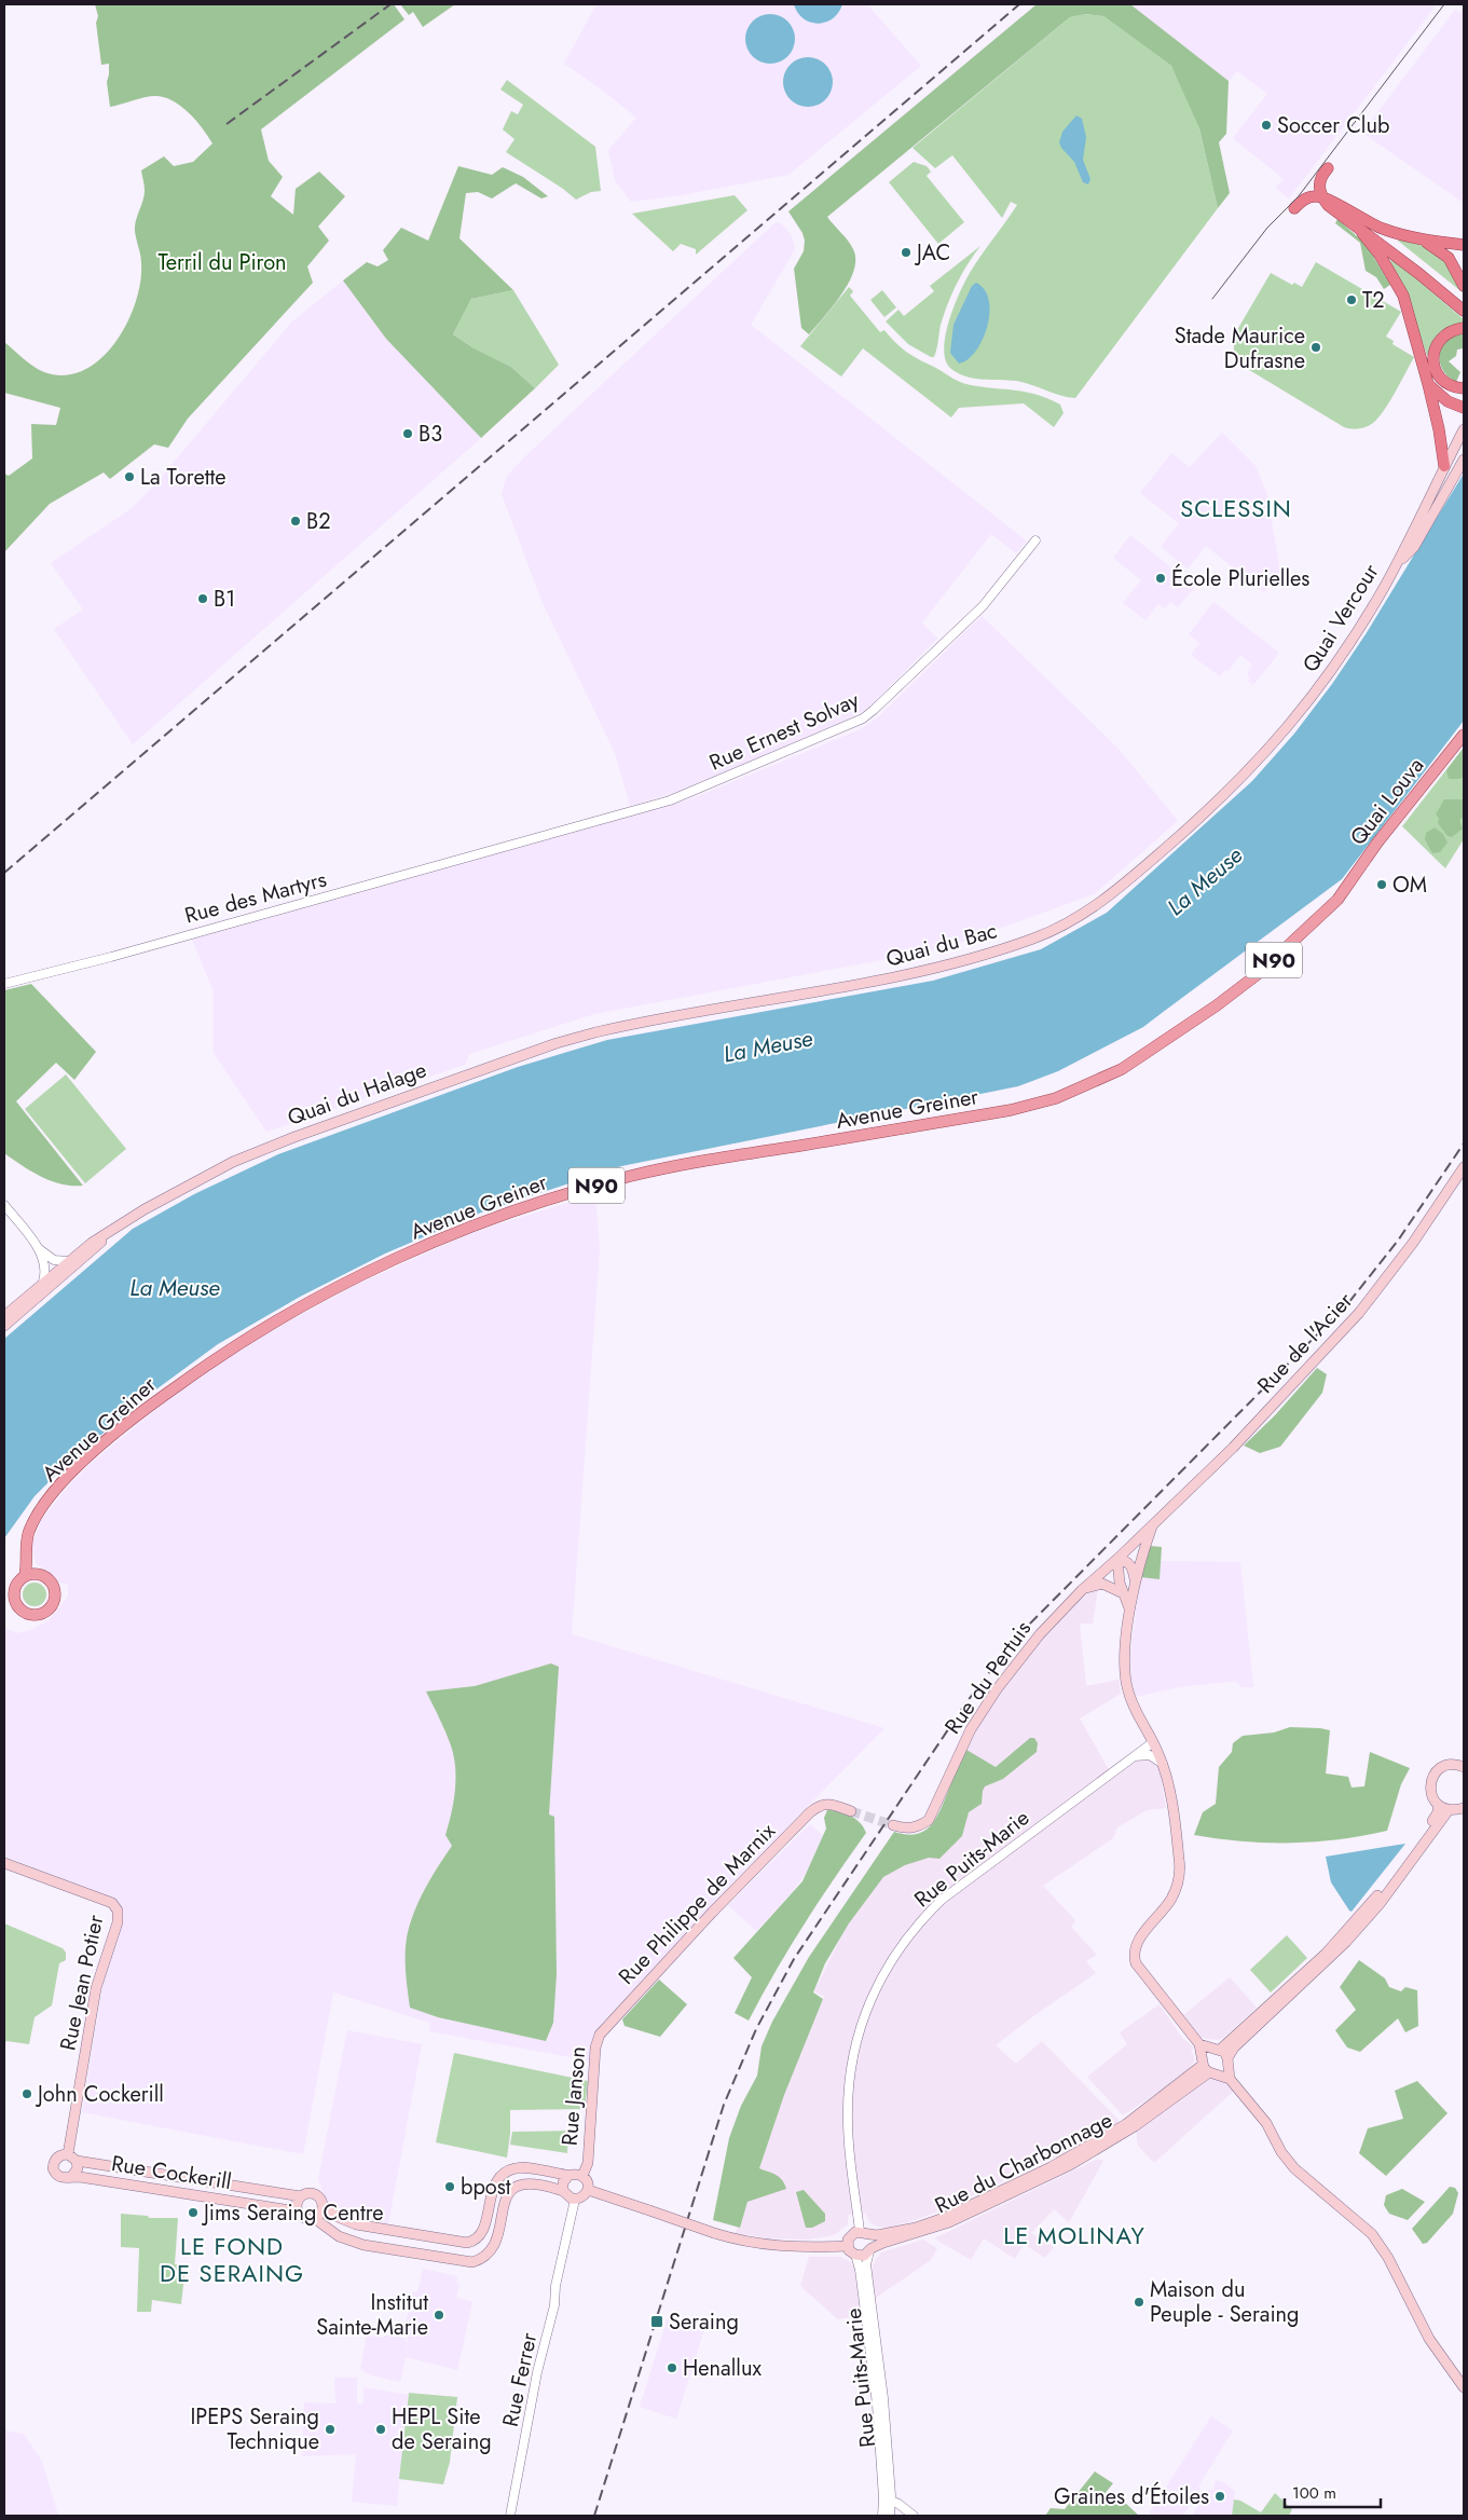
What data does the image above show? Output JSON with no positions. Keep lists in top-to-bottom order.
{
  "streets": {
    "main road": [
      "Quai Vercour",
      "Quai Louva",
      "Quai du Bac",
      "N90",
      "Quai du Halage",
      "Avenue Greiner",
      "Rue de l'Acier",
      "Rue du Pertuis",
      "Rue Philippe de Marnix",
      "Rue Jean Potier",
      "Rue Janson",
      "Rue du Charbonnage",
      "Rue Cockerill"
    ],
    "street": [
      "Rue Ernest Solvay",
      "Rue des Martyrs",
      "Rue Puits-Marie",
      "Rue Ferrer"
    ]
  },
  "crossings": [
    ["Quai Vercour", "Quai du Bac"],
    ["Rue Ernest Solvay", "Rue des Martyrs"],
    ["Quai Louva", "Avenue Greiner"],
    ["Quai du Bac", "Quai du Halage"],
    ["Rue de l'Acier", "Rue du Pertuis"],
    ["Rue Puits-Marie", "Rue du Charbonnage"],
    ["Rue Philippe de Marnix", "Rue Janson"],
    ["Rue Jean Potier", "Rue Cockerill"],
    ["Rue Janson", "Rue Ferrer"]
  ],
  "districts": ["SCLESSIN", "LE MOLINAY", "LE FOND DE SERAING"],
  "water": ["La Meuse"],
  "parks": ["Terril du Piron"],
  "places": {
    "other": [
      "Soccer Club",
      "JAC",
      "T2",
      "Stade Maurice Dufrasne",
      "B3",
      "La Torette",
      "B2",
      "École Plurielles",
      "B1",
      "OM",
      "John Cockerill",
      "bpost",
      "Jims Seraing Centre",
      "Maison du Peuple - Seraing",
      "Institut Sainte-Marie",
      "Henallux",
      "IPEPS Seraing Technique",
      "HEPL Site de Seraing",
      "Graines d'Étoiles"
    ],
    "transit": ["Seraing"]
  },
  "scale_bar": "100 m"
}
